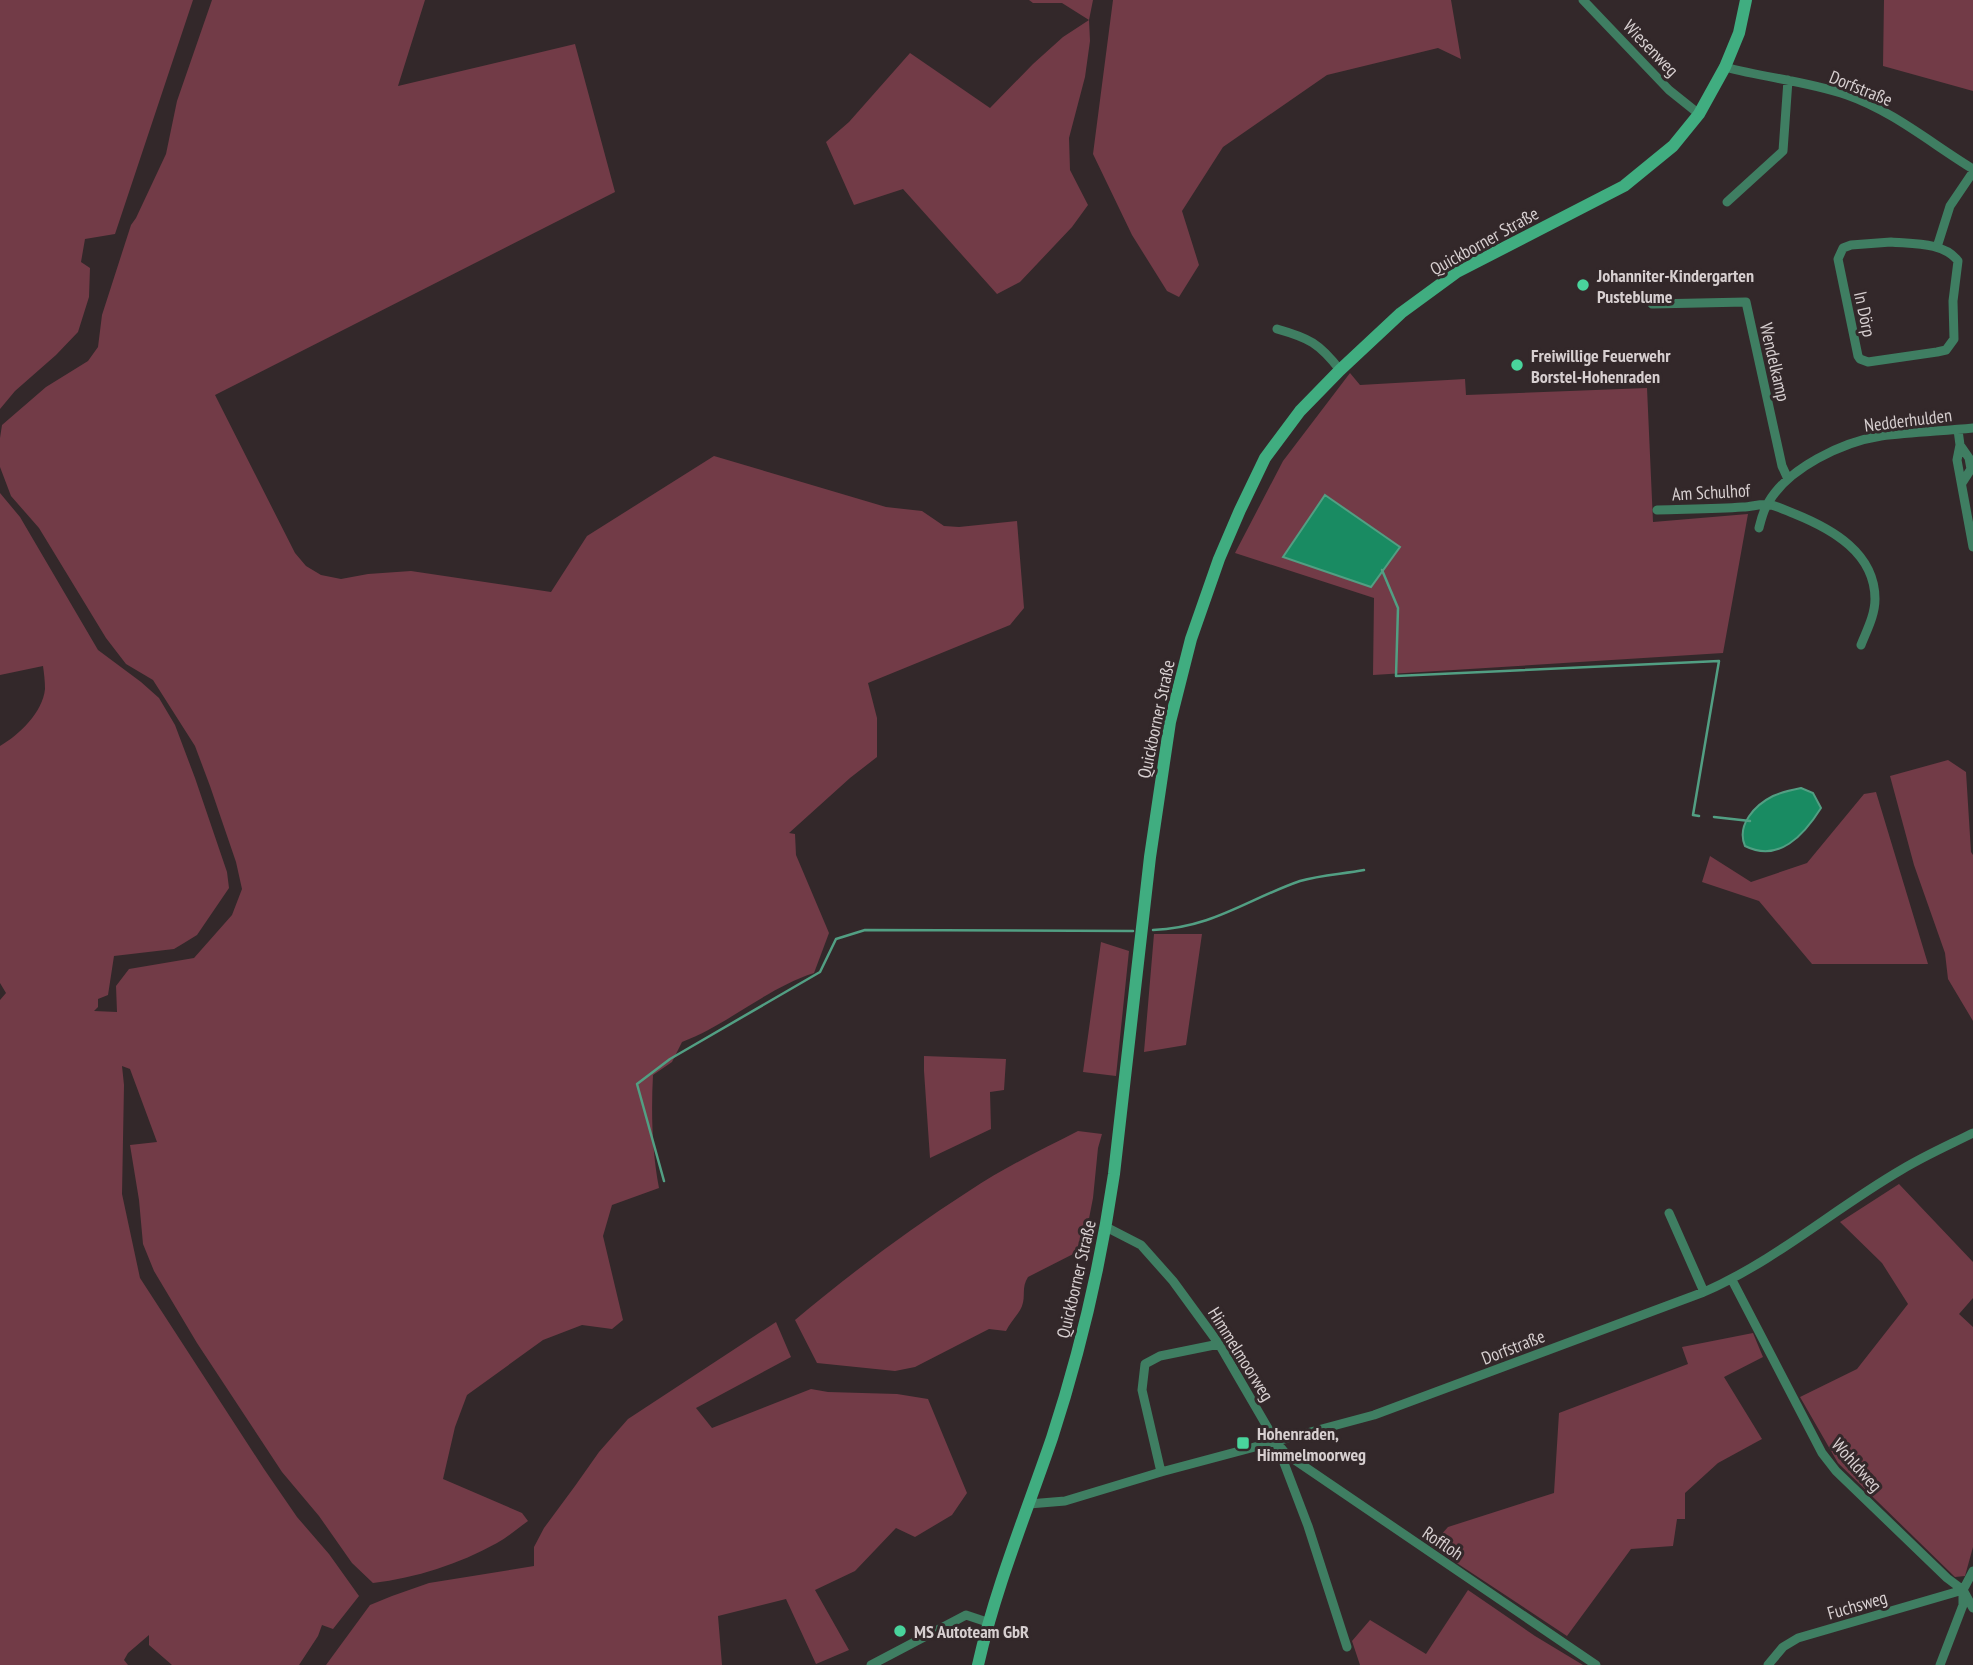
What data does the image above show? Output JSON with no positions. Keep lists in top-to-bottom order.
{
  "streets": {
    "main road": ["Quickborner Straße"],
    "street": [
      "Wiesenweg",
      "Dorfstraße",
      "In Dörp",
      "Wendelkamp",
      "Nedderhulden",
      "Am Schulhof",
      "Himmelmoorweg",
      "Wohldweg",
      "Roffloh",
      "Fuchsweg"
    ]
  },
  "crossings": [
    ["Wiesenweg", "Quickborner Straße"],
    ["Dorfstraße", "Quickborner Straße"],
    ["Dorfstraße", "Himmelmoorweg"],
    ["Dorfstraße", "Wohldweg"],
    ["Dorfstraße", "Roffloh"],
    ["Quickborner Straße", "Himmelmoorweg"],
    ["Wendelkamp", "Nedderhulden"],
    ["Nedderhulden", "Am Schulhof"],
    ["Himmelmoorweg", "Roffloh"],
    ["Wohldweg", "Fuchsweg"]
  ],
  "places": {
    "other": ["Johanniter-Kindergarten Pusteblume", "Freiwillige Feuerwehr Borstel-Hohenraden", "MS Autoteam GbR"],
    "transit": ["Hohenraden, Himmelmoorweg"]
  }
}
